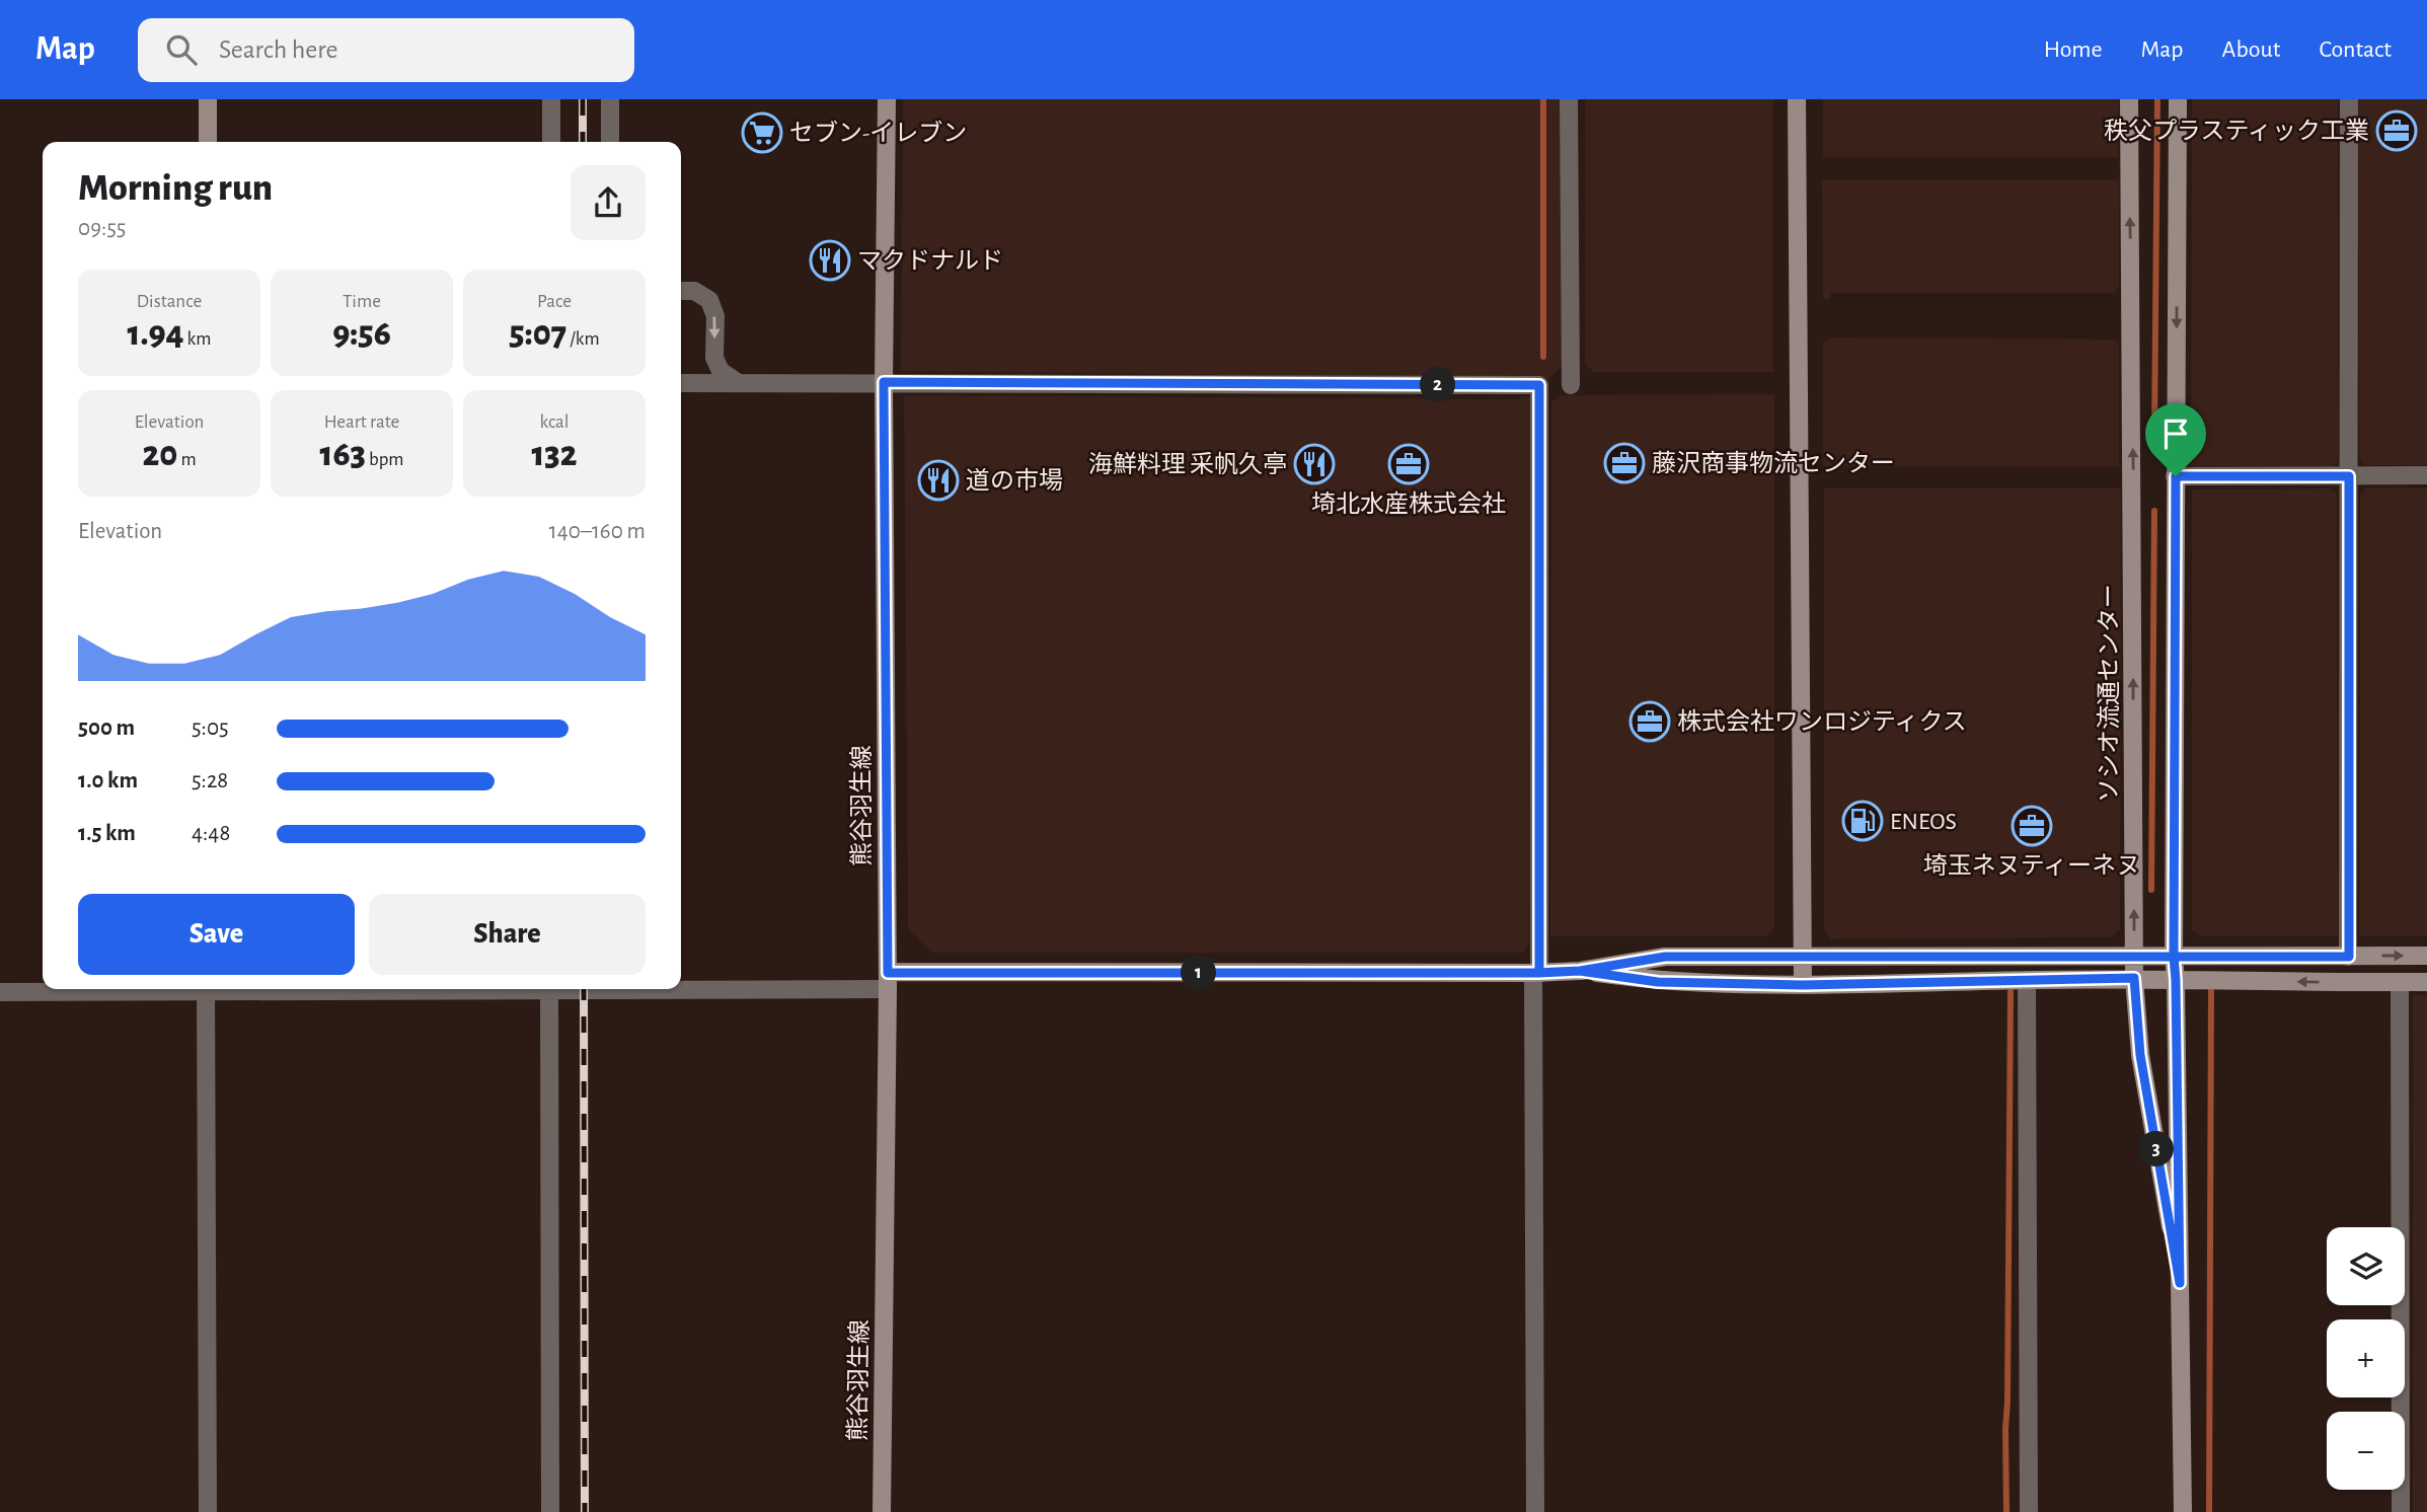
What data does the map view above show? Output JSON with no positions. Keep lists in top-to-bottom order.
{
  "streets": {
    "street": ["ソシオ流通センター", "熊谷羽生線"]
  },
  "places": {
    "office": [
      "秩父プラスティック工業",
      "藤沢商事物流センター",
      "埼北水産株式会社",
      "株式会社ワンロジティクス",
      "埼玉ネヌティーネヌ"
    ],
    "supermarket": ["セブン-イレブン"],
    "restaurant": ["マクドナルド", "海鮮料理 采帆久亭", "道の市場"],
    "fuel station": ["ENEOS"]
  },
  "page": {
    "header": "Map",
    "search": "Search here",
    "nav": [
      "Home",
      "Map",
      "About",
      "Contact"
    ],
    "heading": ["Morning run", "09:55"],
    "stats": [
      ["Distance", "1.94 km"],
      ["Time", "9:56"],
      ["Pace", "5:07 /km"],
      ["Elevation", "20 m"],
      ["Heart rate", "163 bpm"],
      ["kcal", "132"]
    ],
    "pins": ["2", "1", "3"],
    "chart": ["Elevation", "140–160 m"],
    "list": [
      {
        "name": "500 m",
        "note": "5:05"
      },
      {
        "name": "1.0 km",
        "note": "5:28"
      },
      {
        "name": "1.5 km",
        "note": "4:48"
      }
    ],
    "buttons": ["Save", "Share"],
    "map_buttons": ["+", "−"]
  }
}
